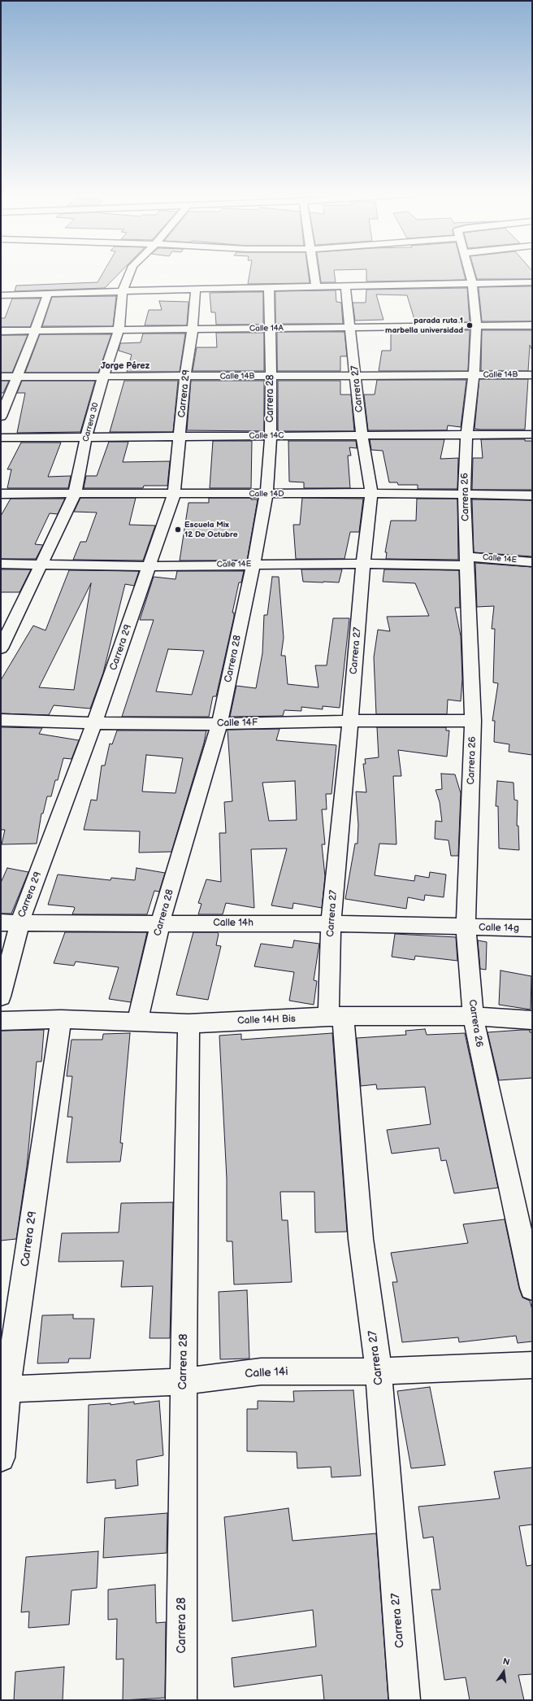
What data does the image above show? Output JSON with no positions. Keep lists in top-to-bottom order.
{
  "streets": {
    "street": [
      "Calle 14A",
      "Calle 14B",
      "Carrera 27",
      "Carrera 29",
      "Carrera 28",
      "Carrera 30",
      "Calle 14C",
      "Calle 14D",
      "Carrera 26",
      "Calle 14E",
      "Calle 14F",
      "Calle 14h",
      "Calle 14g",
      "Calle 14H Bis",
      "Calle 14i"
    ]
  },
  "crossings": [
    ["Calle 14A", "Carrera 27"],
    ["Calle 14A", "Carrera 29"],
    ["Calle 14A", "Carrera 28"],
    ["Calle 14A", "Carrera 30"],
    ["Calle 14A", "Carrera 26"],
    ["Calle 14B", "Carrera 27"],
    ["Calle 14B", "Carrera 29"],
    ["Calle 14B", "Carrera 28"],
    ["Calle 14B", "Carrera 30"],
    ["Calle 14B", "Carrera 26"],
    ["Carrera 27", "Calle 14C"],
    ["Carrera 27", "Calle 14D"],
    ["Carrera 27", "Calle 14E"],
    ["Carrera 27", "Calle 14F"],
    ["Carrera 27", "Calle 14h"],
    ["Carrera 27", "Calle 14H Bis"],
    ["Carrera 27", "Calle 14i"],
    ["Carrera 29", "Calle 14C"],
    ["Carrera 29", "Calle 14D"],
    ["Carrera 29", "Calle 14E"],
    ["Carrera 29", "Calle 14F"],
    ["Carrera 29", "Calle 14h"],
    ["Carrera 29", "Calle 14H Bis"],
    ["Carrera 29", "Calle 14i"],
    ["Carrera 28", "Calle 14C"],
    ["Carrera 28", "Calle 14D"],
    ["Carrera 28", "Calle 14E"],
    ["Carrera 28", "Calle 14F"],
    ["Carrera 28", "Calle 14h"],
    ["Carrera 28", "Calle 14H Bis"],
    ["Carrera 28", "Calle 14i"],
    ["Carrera 30", "Calle 14C"],
    ["Carrera 30", "Calle 14D"],
    ["Carrera 30", "Calle 14E"],
    ["Calle 14C", "Carrera 26"],
    ["Calle 14D", "Carrera 26"],
    ["Carrera 26", "Calle 14E"],
    ["Carrera 26", "Calle 14F"],
    ["Carrera 26", "Calle 14h"],
    ["Carrera 26", "Calle 14g"],
    ["Carrera 26", "Calle 14H Bis"],
    ["Calle 14h", "Calle 14g"]
  ],
  "districts": ["Jorge Pérez"],
  "places": ["parada ruta 1 marbella universidad", "Escuela Mix 12 De Octubre"],
  "north": "top"
}
